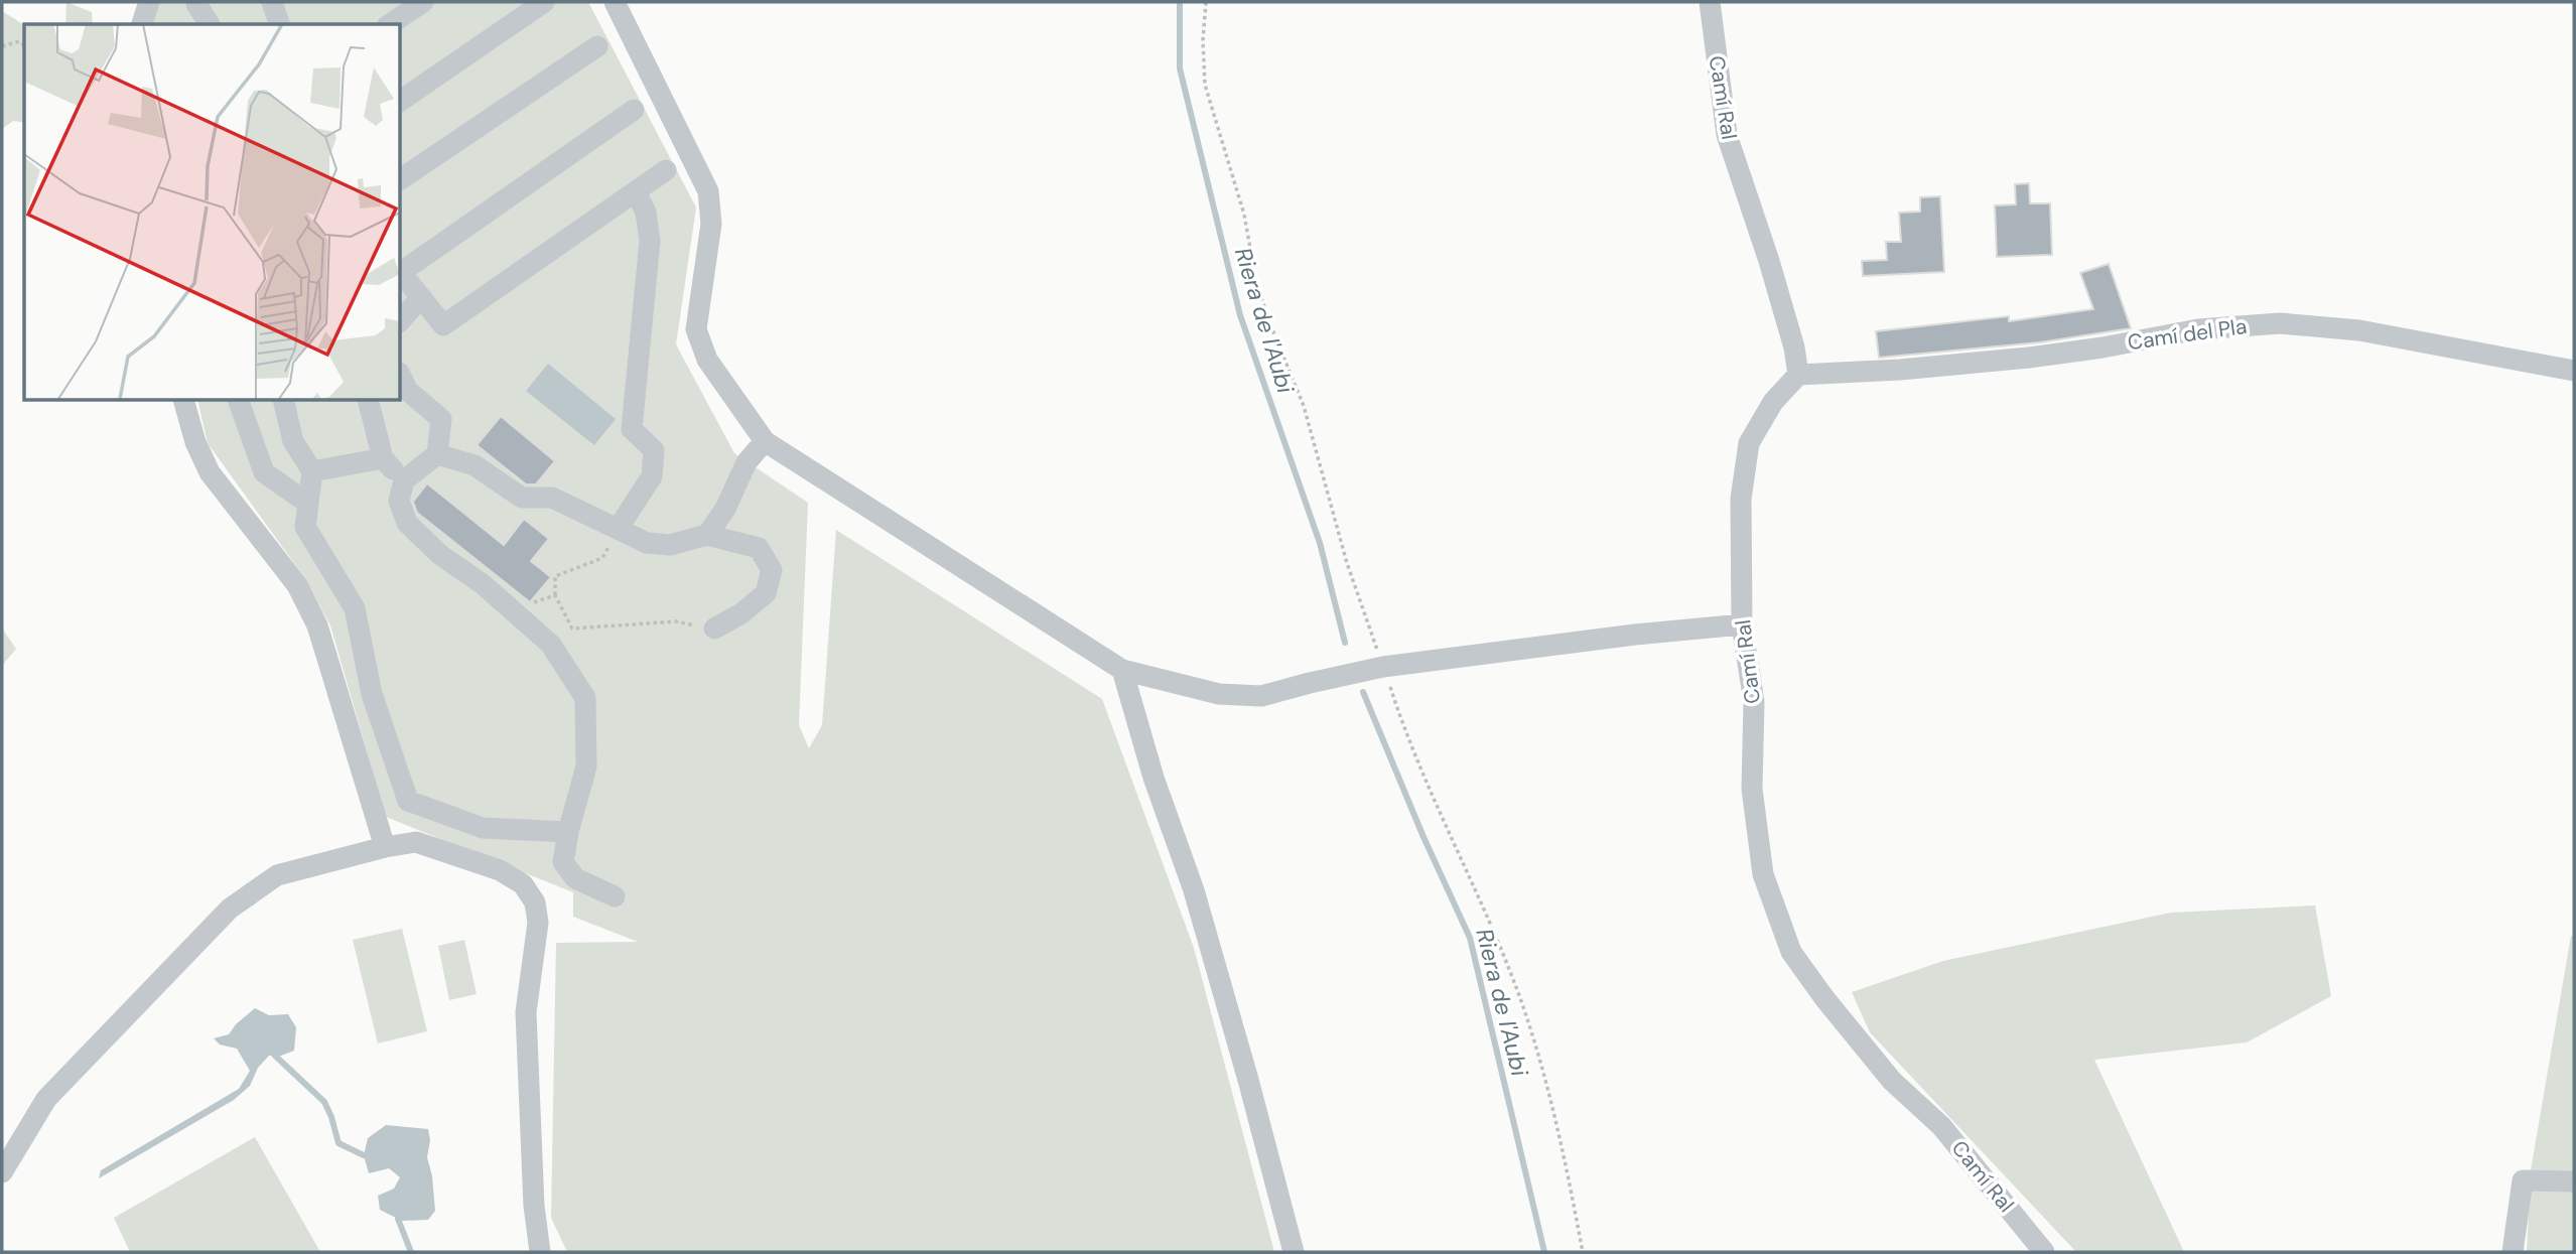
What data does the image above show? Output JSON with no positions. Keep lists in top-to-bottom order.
{
  "streets": {
    "street": ["Camí Ral", "Camí del Pla"]
  },
  "crossings": [
    ["Camí Ral", "Camí del Pla"]
  ],
  "water": ["Riera de l'Aubi"]
}
